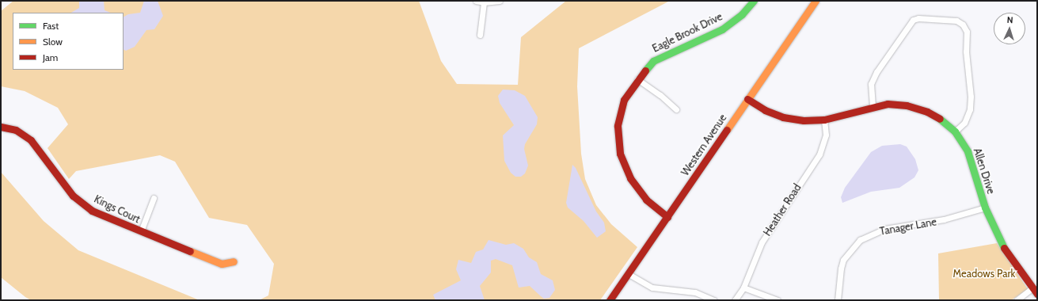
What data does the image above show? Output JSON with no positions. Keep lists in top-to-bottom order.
{
  "streets": {
    "street": [
      "Eagle Brook Drive",
      "Western Avenue",
      "Allen Drive",
      "Kings Court",
      "Heather Road",
      "Tanager Lane"
    ]
  },
  "crossings": [
    ["Eagle Brook Drive", "Western Avenue"],
    ["Western Avenue", "Allen Drive"],
    ["Allen Drive", "Heather Road"],
    ["Allen Drive", "Tanager Lane"]
  ],
  "parks": ["Meadows Park"],
  "legend": ["Fast", "Slow", "Jam"],
  "north": "top"
}
